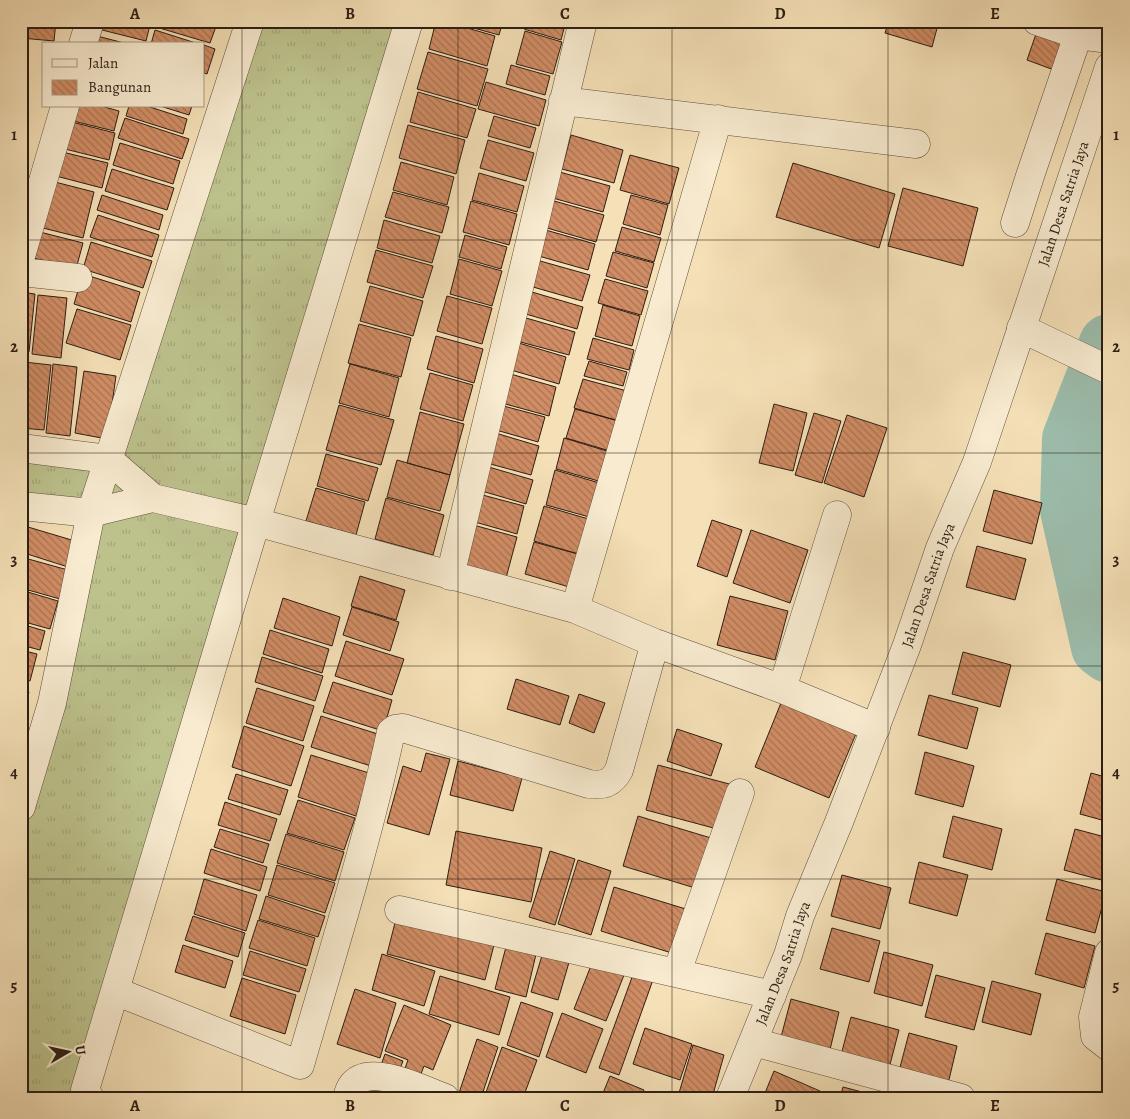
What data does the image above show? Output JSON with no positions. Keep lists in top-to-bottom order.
{
  "streets": {
    "street": ["Jalan Desa Satria Jaya"]
  },
  "legend": ["Jalan", "Bangunan"],
  "north": "right",
  "grid": {
    "columns": [
      "A",
      "B",
      "C",
      "D",
      "E"
    ],
    "rows": [
      "1",
      "2",
      "3",
      "4",
      "5"
    ]
  }
}
